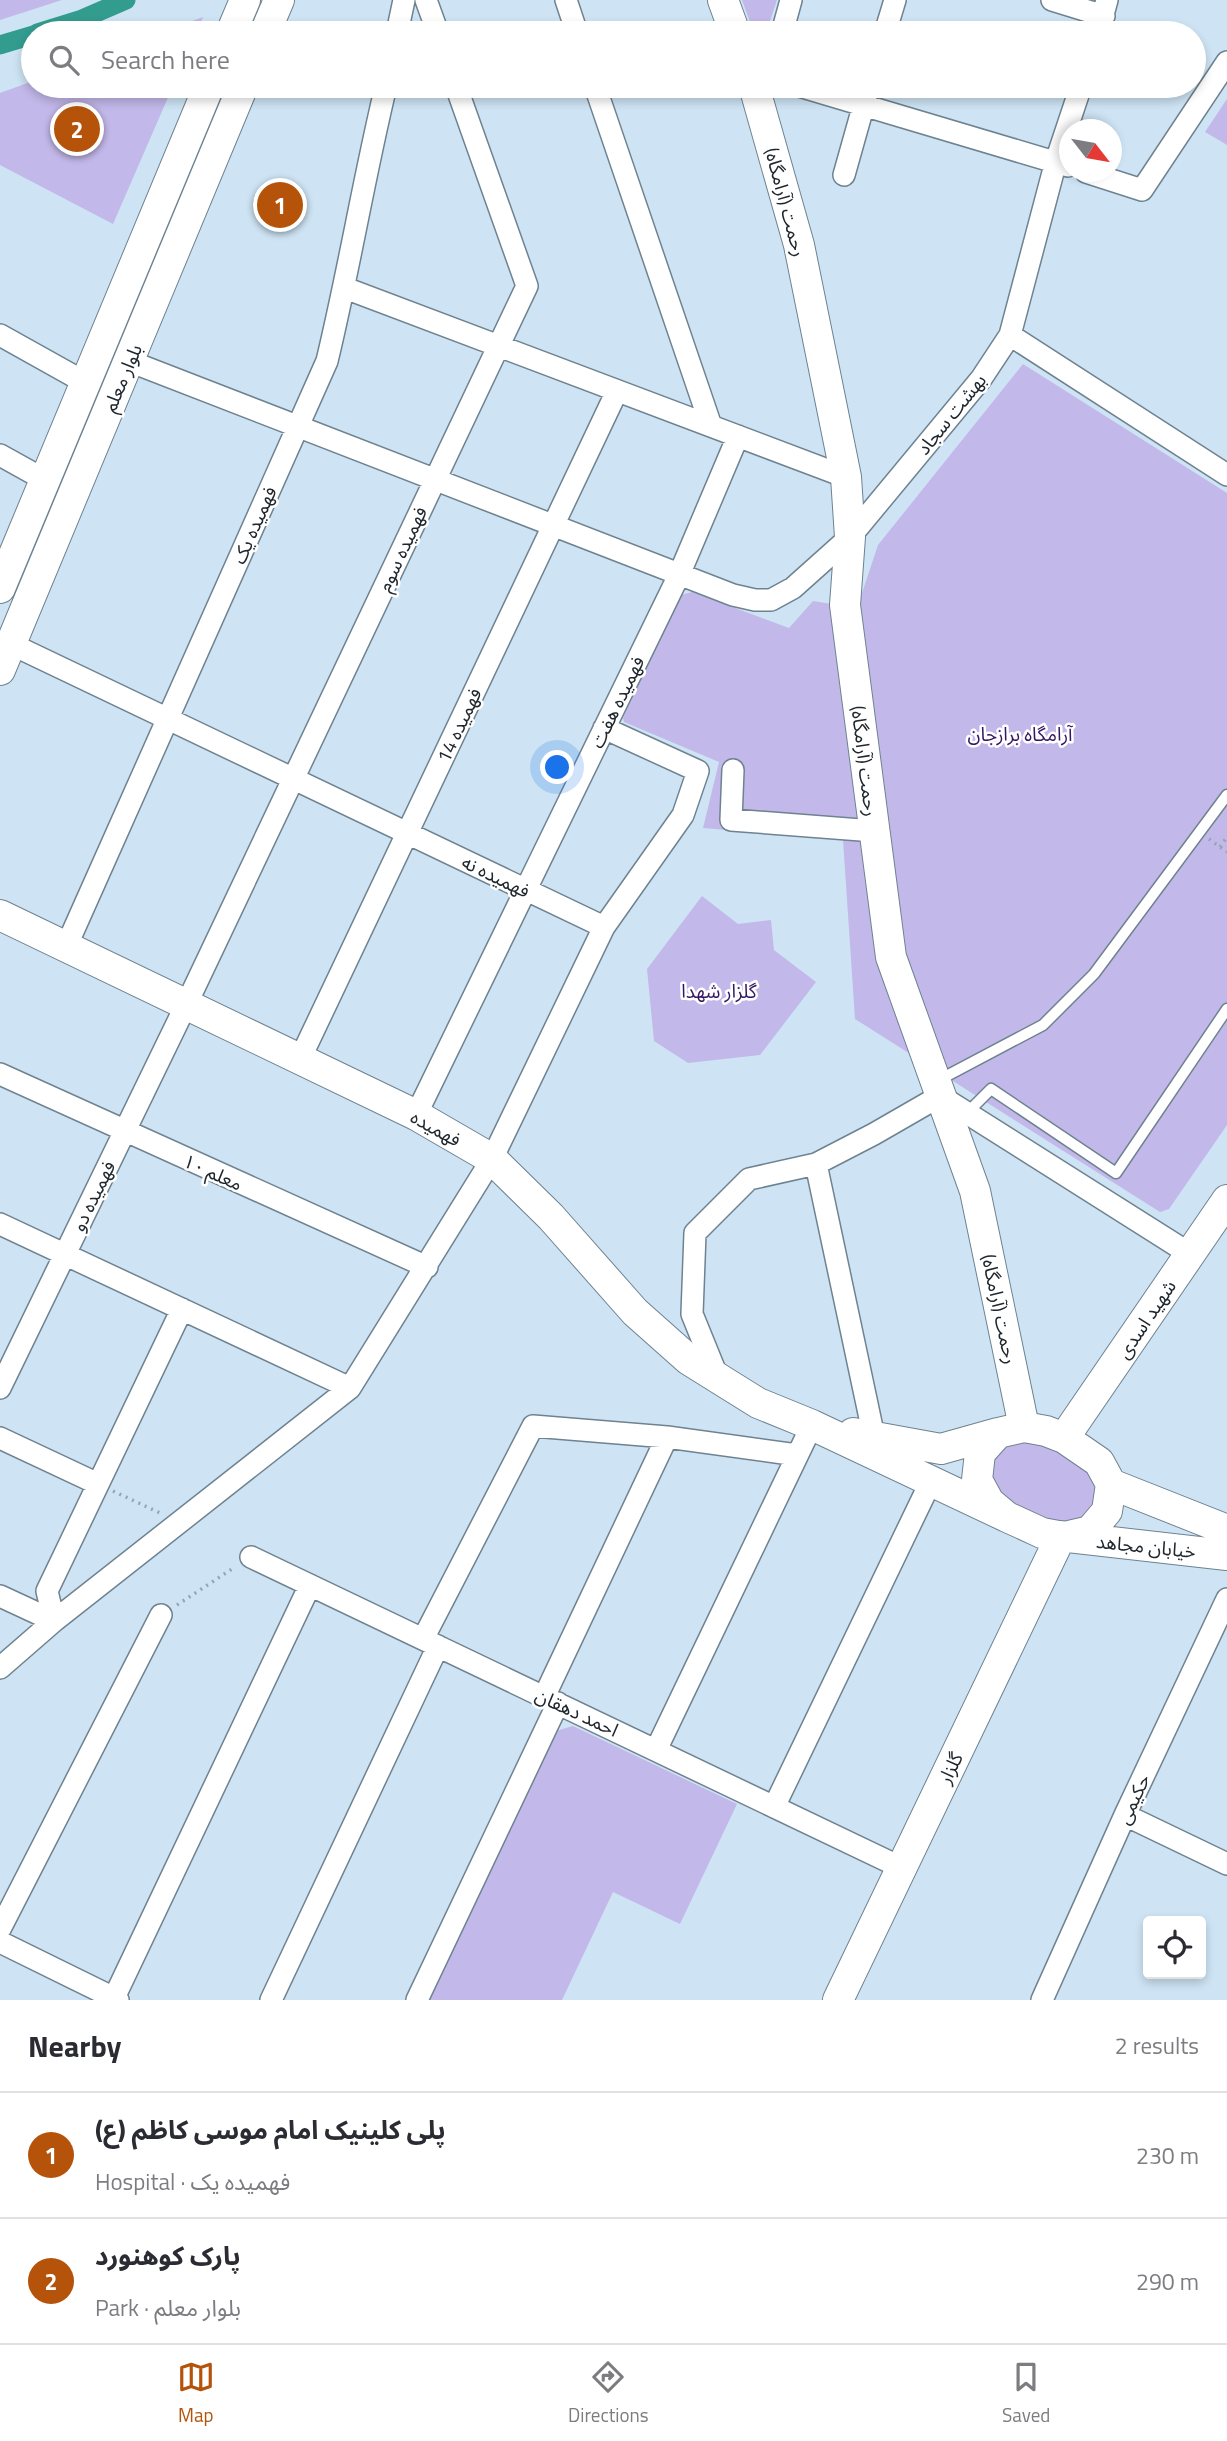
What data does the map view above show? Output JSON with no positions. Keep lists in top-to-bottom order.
{
  "streets": {
    "street": [
      "رحمت (آرامگاه)",
      "بلوار معلم",
      "بهشت سجاد",
      "فهمیده یک",
      "فهمیده سوم",
      "فهمیده هفت",
      "فهمیده 14",
      "فهمیده نه",
      "فهمیده",
      "معلم ۱۰",
      "فهمیده دو",
      "شهید اسدی",
      "خیابان مجاهد",
      "احمد دهقان",
      "گلزار",
      "حکیمی"
    ]
  },
  "crossings": [
    ["رحمت (آرامگاه)", "بهشت سجاد"],
    ["رحمت (آرامگاه)", "شهید اسدی"],
    ["رحمت (آرامگاه)", "خیابان مجاهد"],
    ["رحمت (آرامگاه)", "گلزار"],
    ["بلوار معلم", "فهمیده نه"],
    ["بهشت سجاد", "فهمیده هفت"],
    ["فهمیده یک", "فهمیده نه"],
    ["فهمیده یک", "فهمیده"],
    ["فهمیده سوم", "فهمیده نه"],
    ["فهمیده سوم", "فهمیده"],
    ["فهمیده سوم", "فهمیده دو"],
    ["فهمیده هفت", "فهمیده نه"],
    ["فهمیده هفت", "فهمیده"],
    ["فهمیده 14", "فهمیده نه"],
    ["فهمیده 14", "فهمیده"],
    ["فهمیده", "فهمیده دو"],
    ["معلم ۱۰", "فهمیده دو"],
    ["شهید اسدی", "خیابان مجاهد"],
    ["شهید اسدی", "گلزار"],
    ["خیابان مجاهد", "گلزار"],
    ["احمد دهقان", "گلزار"]
  ],
  "parks": ["آرامگاه برازجان", "گلزار شهدا"],
  "north": "bottom right",
  "page": {
    "search": "Search here",
    "pins": ["2", "1"],
    "heading": ["Nearby", "2 results"],
    "list": [
      {
        "mark": "1",
        "name": "پلی کلینیک امام موسی کاظم (ع)",
        "note": "Hospital · فهمیده یک",
        "value": "230 m"
      },
      {
        "mark": "2",
        "name": "پارک کوهنورد",
        "note": "Park · بلوار معلم",
        "value": "290 m"
      }
    ],
    "nav": ["Map", "Directions", "Saved"]
  }
}
